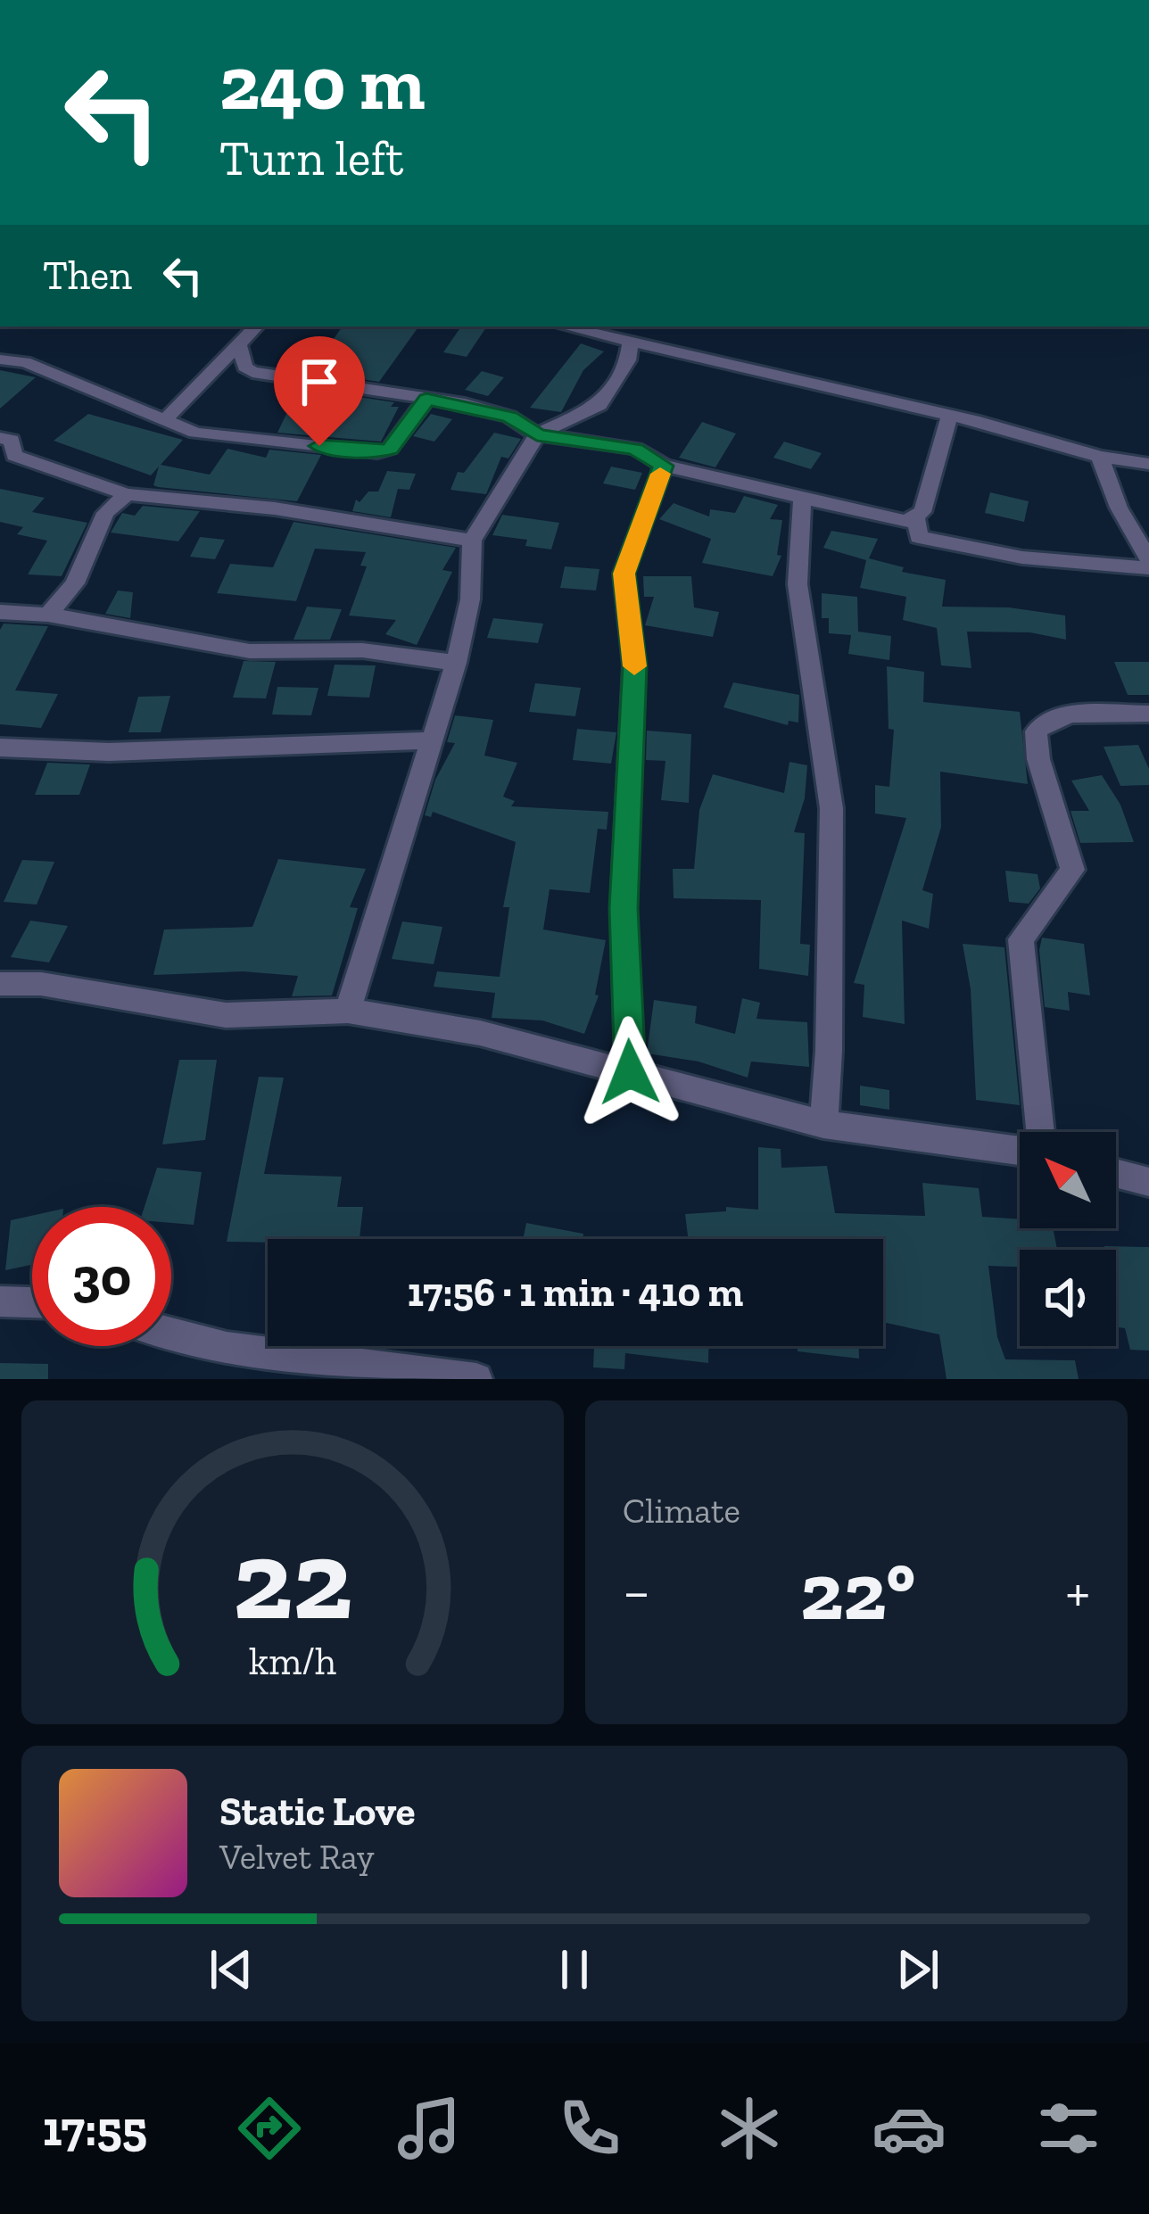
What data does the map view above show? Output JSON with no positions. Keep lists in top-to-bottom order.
{
  "north": "top left",
  "page": {
    "turn": ["240 m", "Turn left"],
    "then": "Then",
    "limit": "30",
    "trip": "17:56 · 1 min · 410 m",
    "tile": "Climate",
    "heat": ["−", "22°", "+"],
    "song": ["Static Love", "Velvet Ray"],
    "tabs": "17:55",
    "gauge": ["22", "km/h"]
  }
}
